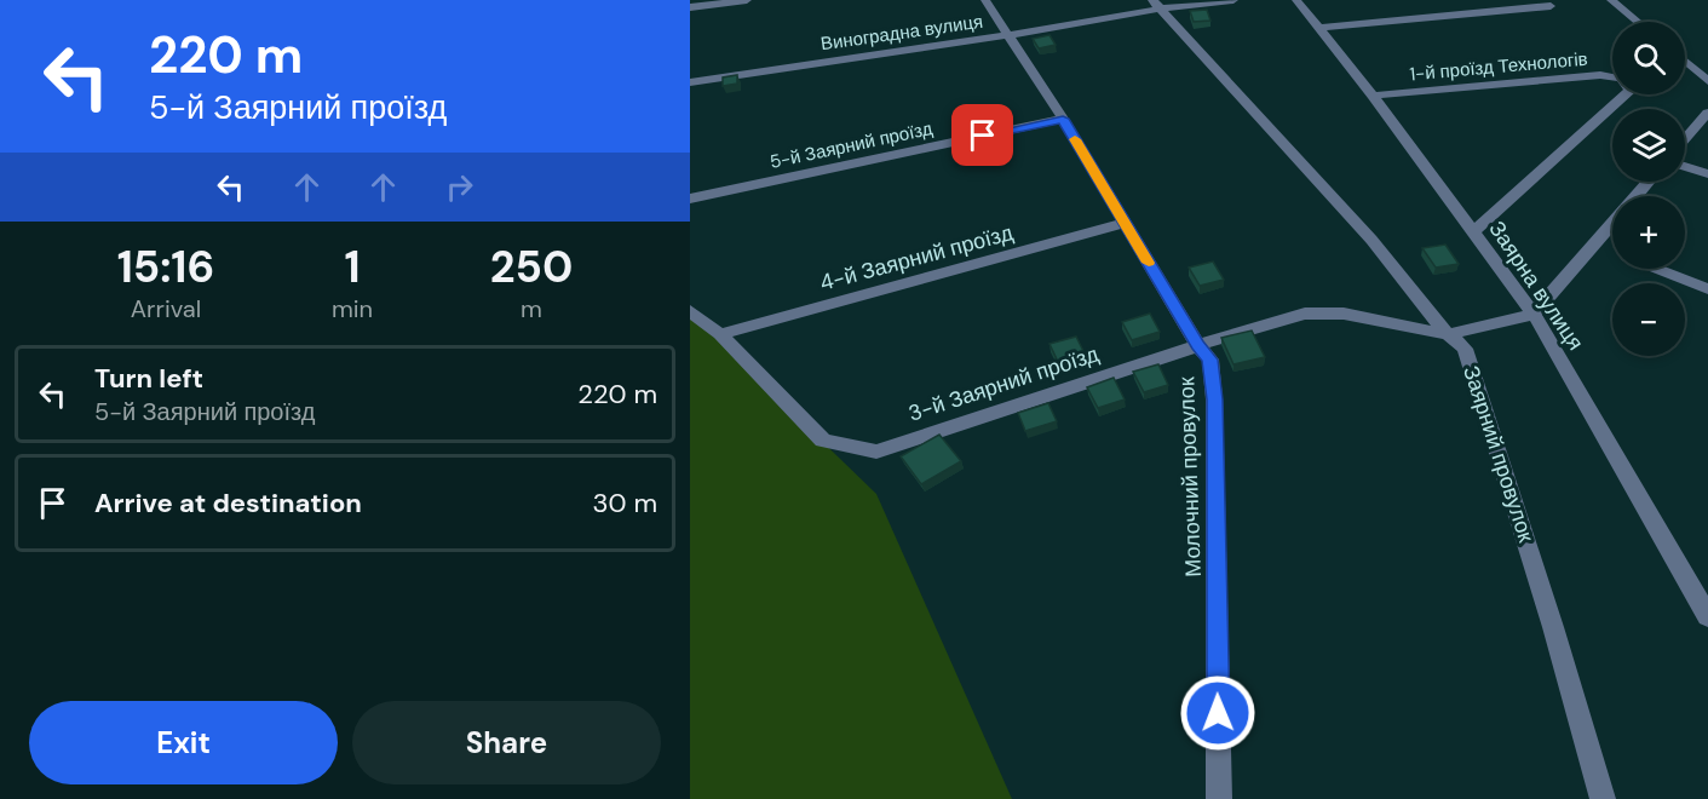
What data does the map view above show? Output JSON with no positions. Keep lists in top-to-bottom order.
{
  "streets": {
    "street": [
      "Виноградна вулиця",
      "1-й проїзд Технологів",
      "5-й Заярний проїзд",
      "4-й Заярний проїзд",
      "Заярна вулиця",
      "3-й Заярний проїзд",
      "Заярний провулок",
      "Молочний провулок"
    ]
  },
  "crossings": [
    ["Виноградна вулиця", "Заярний провулок"],
    ["Виноградна вулиця", "Молочний провулок"],
    ["1-й проїзд Технологів", "Заярна вулиця"],
    ["5-й Заярний проїзд", "Молочний провулок"],
    ["4-й Заярний проїзд", "3-й Заярний проїзд"],
    ["4-й Заярний проїзд", "Молочний провулок"],
    ["3-й Заярний проїзд", "Заярний провулок"],
    ["3-й Заярний проїзд", "Молочний провулок"]
  ],
  "page": {
    "turn": ["220 m", "5-й Заярний проїзд"],
    "map_buttons": ["+", "−"],
    "eta": [
      "15:16",
      "Arrival",
      "1",
      "min",
      "250",
      "m"
    ],
    "list": [
      {
        "name": "Turn left",
        "note": "5-й Заярний проїзд",
        "value": "220 m"
      },
      {
        "name": "Arrive at destination",
        "value": "30 m"
      }
    ],
    "buttons": ["Exit", "Share"]
  }
}
